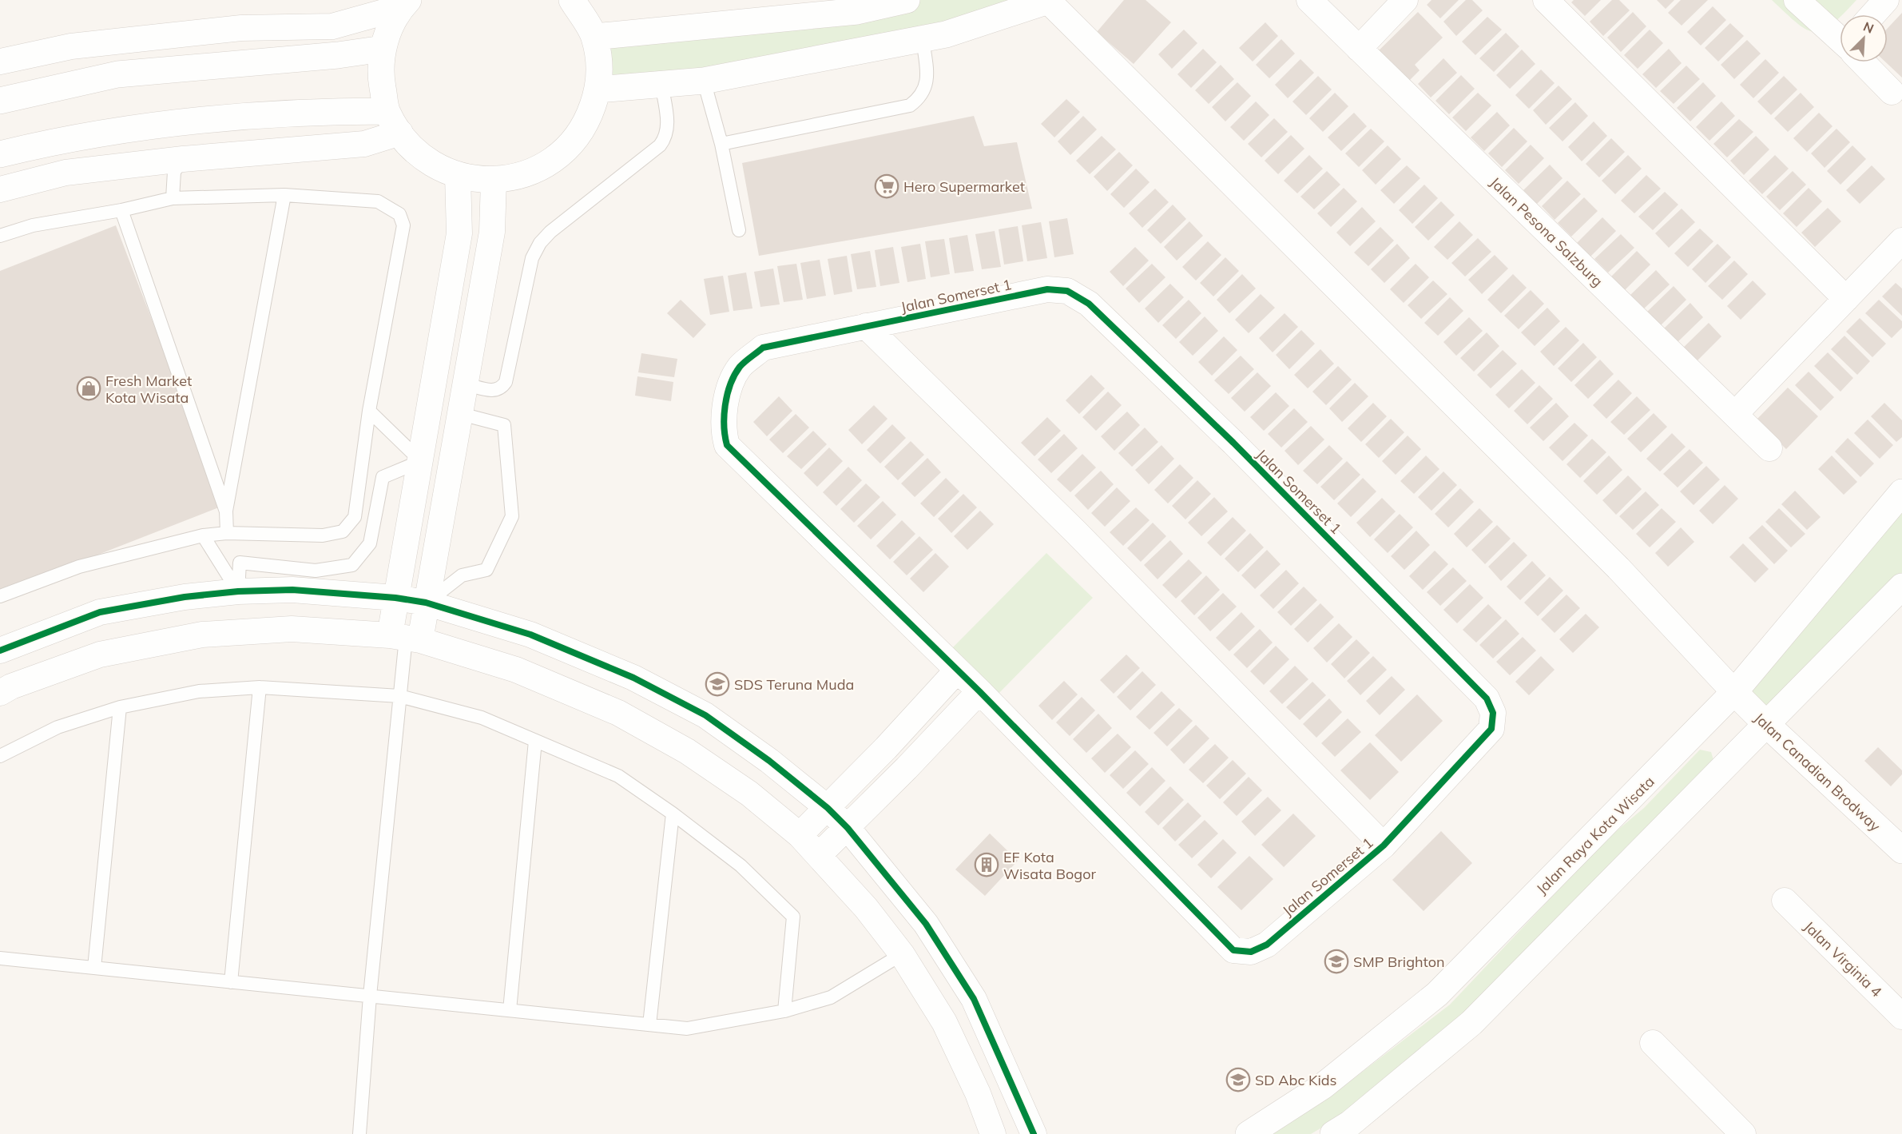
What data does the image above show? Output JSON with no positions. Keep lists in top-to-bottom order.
{
  "streets": {
    "street": [
      "Jalan Pesona Salzburg",
      "Jalan Somerset 1",
      "Jalan Canadian Brodway",
      "Jalan Raya Kota Wisata",
      "Jalan Virginia 4"
    ]
  },
  "crossings": [
    ["Jalan Canadian Brodway", "Jalan Raya Kota Wisata"]
  ],
  "places": {
    "supermarket": ["Hero Supermarket"],
    "shop": ["Fresh Market Kota Wisata"],
    "school or university": ["SDS Teruna Muda", "SMP Brighton", "SD Abc Kids"],
    "building": ["EF Kota Wisata Bogor"]
  },
  "north": "top right"
}
